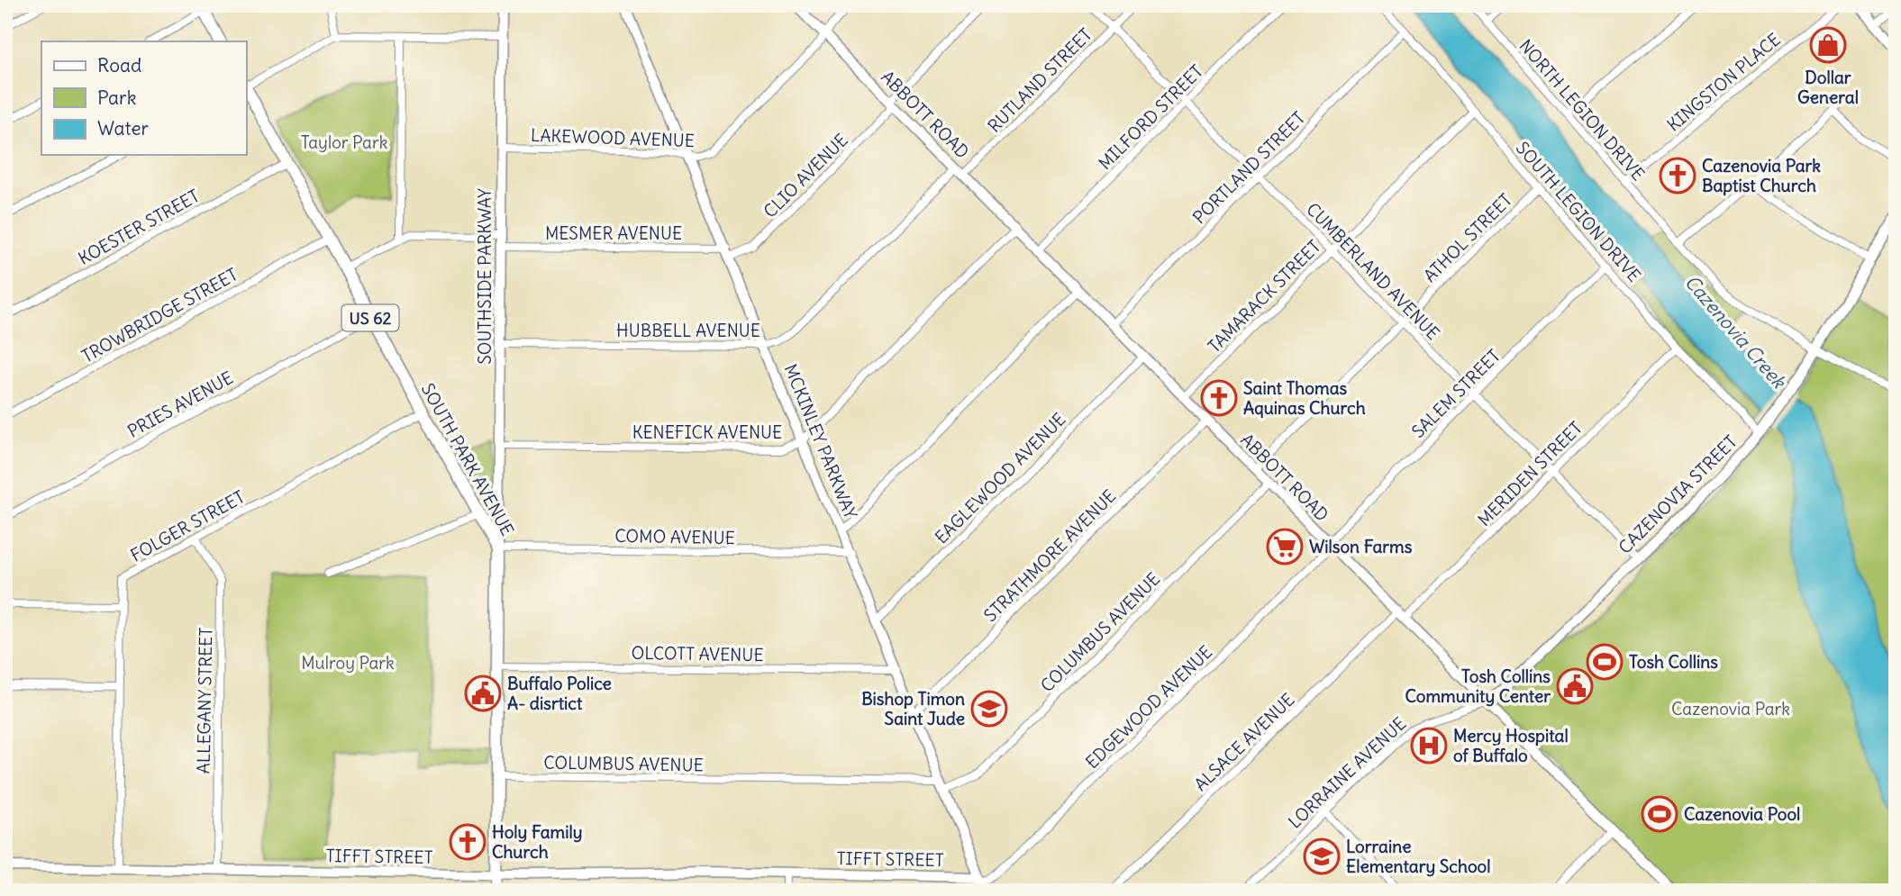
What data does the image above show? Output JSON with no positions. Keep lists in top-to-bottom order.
{
  "streets": {
    "main road": ["US 62", "SOUTH PARK AVENUE"],
    "street": [
      "RUTLAND STREET",
      "KINGSTON PLACE",
      "NORTH LEGION DRIVE",
      "ABBOTT ROAD",
      "MILFORD STREET",
      "LAKEWOOD AVENUE",
      "PORTLAND STREET",
      "CLIO AVENUE",
      "SOUTH LEGION DRIVE",
      "KOESTER STREET",
      "MESMER AVENUE",
      "ATHOL STREET",
      "CUMBERLAND AVENUE",
      "SOUTHSIDE PARKWAY",
      "TAMARACK STREET",
      "TROWBRIDGE STREET",
      "HUBBELL AVENUE",
      "SALEM STREET",
      "PRIES AVENUE",
      "KENEFICK AVENUE",
      "MCKINLEY PARKWAY",
      "MERIDEN STREET",
      "EAGLEWOOD AVENUE",
      "CAZENOVIA STREET",
      "FOLGER STREET",
      "COMO AVENUE",
      "STRATHMORE AVENUE",
      "COLUMBUS AVENUE",
      "OLCOTT AVENUE",
      "ALLEGANY STREET",
      "EDGEWOOD AVENUE",
      "ALSACE AVENUE",
      "LORRAINE AVENUE",
      "TIFFT STREET"
    ]
  },
  "crossings": [
    ["RUTLAND STREET", "ABBOTT ROAD"],
    ["RUTLAND STREET", "CUMBERLAND AVENUE"],
    ["RUTLAND STREET", "HUBBELL AVENUE"],
    ["KINGSTON PLACE", "NORTH LEGION DRIVE"],
    ["NORTH LEGION DRIVE", "CAZENOVIA STREET"],
    ["ABBOTT ROAD", "MILFORD STREET"],
    ["ABBOTT ROAD", "LAKEWOOD AVENUE"],
    ["ABBOTT ROAD", "PORTLAND STREET"],
    ["ABBOTT ROAD", "CLIO AVENUE"],
    ["ABBOTT ROAD", "ATHOL STREET"],
    ["ABBOTT ROAD", "TAMARACK STREET"],
    ["ABBOTT ROAD", "HUBBELL AVENUE"],
    ["ABBOTT ROAD", "SALEM STREET"],
    ["ABBOTT ROAD", "KENEFICK AVENUE"],
    ["ABBOTT ROAD", "MERIDEN STREET"],
    ["ABBOTT ROAD", "EAGLEWOOD AVENUE"],
    ["ABBOTT ROAD", "CAZENOVIA STREET"],
    ["ABBOTT ROAD", "STRATHMORE AVENUE"],
    ["ABBOTT ROAD", "COLUMBUS AVENUE"],
    ["ABBOTT ROAD", "EDGEWOOD AVENUE"],
    ["ABBOTT ROAD", "ALSACE AVENUE"],
    ["ABBOTT ROAD", "LORRAINE AVENUE"],
    ["MILFORD STREET", "CUMBERLAND AVENUE"],
    ["LAKEWOOD AVENUE", "SOUTHSIDE PARKWAY"],
    ["LAKEWOOD AVENUE", "MCKINLEY PARKWAY"],
    ["PORTLAND STREET", "SOUTH LEGION DRIVE"],
    ["PORTLAND STREET", "CUMBERLAND AVENUE"],
    ["CLIO AVENUE", "MESMER AVENUE"],
    ["CLIO AVENUE", "MCKINLEY PARKWAY"],
    ["SOUTH LEGION DRIVE", "ATHOL STREET"],
    ["SOUTH LEGION DRIVE", "TAMARACK STREET"],
    ["SOUTH LEGION DRIVE", "SALEM STREET"],
    ["SOUTH LEGION DRIVE", "MERIDEN STREET"],
    ["SOUTH LEGION DRIVE", "CAZENOVIA STREET"],
    ["KOESTER STREET", "SOUTH PARK AVENUE"],
    ["MESMER AVENUE", "SOUTHSIDE PARKWAY"],
    ["MESMER AVENUE", "MCKINLEY PARKWAY"],
    ["ATHOL STREET", "CUMBERLAND AVENUE"],
    ["CUMBERLAND AVENUE", "TAMARACK STREET"],
    ["CUMBERLAND AVENUE", "SALEM STREET"],
    ["CUMBERLAND AVENUE", "MERIDEN STREET"],
    ["CUMBERLAND AVENUE", "CAZENOVIA STREET"],
    ["SOUTHSIDE PARKWAY", "HUBBELL AVENUE"],
    ["SOUTHSIDE PARKWAY", "KENEFICK AVENUE"],
    ["SOUTHSIDE PARKWAY", "SOUTH PARK AVENUE"],
    ["SOUTHSIDE PARKWAY", "COMO AVENUE"],
    ["TROWBRIDGE STREET", "SOUTH PARK AVENUE"],
    ["HUBBELL AVENUE", "MCKINLEY PARKWAY"],
    ["SALEM STREET", "EDGEWOOD AVENUE"],
    ["PRIES AVENUE", "SOUTH PARK AVENUE"],
    ["KENEFICK AVENUE", "MCKINLEY PARKWAY"],
    ["MCKINLEY PARKWAY", "EAGLEWOOD AVENUE"],
    ["MCKINLEY PARKWAY", "COMO AVENUE"],
    ["MCKINLEY PARKWAY", "STRATHMORE AVENUE"],
    ["MCKINLEY PARKWAY", "COLUMBUS AVENUE"],
    ["MCKINLEY PARKWAY", "OLCOTT AVENUE"],
    ["MCKINLEY PARKWAY", "EDGEWOOD AVENUE"],
    ["MCKINLEY PARKWAY", "TIFFT STREET"],
    ["SOUTH PARK AVENUE", "FOLGER STREET"],
    ["SOUTH PARK AVENUE", "COMO AVENUE"],
    ["SOUTH PARK AVENUE", "COLUMBUS AVENUE"],
    ["SOUTH PARK AVENUE", "OLCOTT AVENUE"],
    ["SOUTH PARK AVENUE", "TIFFT STREET"],
    ["MERIDEN STREET", "ALSACE AVENUE"],
    ["CAZENOVIA STREET", "LORRAINE AVENUE"],
    ["FOLGER STREET", "ALLEGANY STREET"],
    ["FOLGER STREET", "TIFFT STREET"],
    ["ALLEGANY STREET", "TIFFT STREET"],
    ["EDGEWOOD AVENUE", "TIFFT STREET"]
  ],
  "water": ["Cazenovia Creek"],
  "parks": ["Taylor Park", "Mulroy Park", "Cazenovia Park"],
  "places": {
    "shop": ["Dollar General"],
    "church": ["Cazenovia Park Baptist Church", "Saint Thomas Aquinas Church", "Holy Family Church"],
    "supermarket": ["Wilson Farms"],
    "sports": ["Tosh Collins", "Cazenovia Pool"],
    "public building": ["Tosh Collins Community Center", "Buffalo Police A- disrtict"],
    "school or university": ["Bishop Timon Saint Jude", "Lorraine Elementary School"],
    "hospital": ["Mercy Hospital of Buffalo"]
  },
  "legend": ["Road", "Park", "Water"]
}
